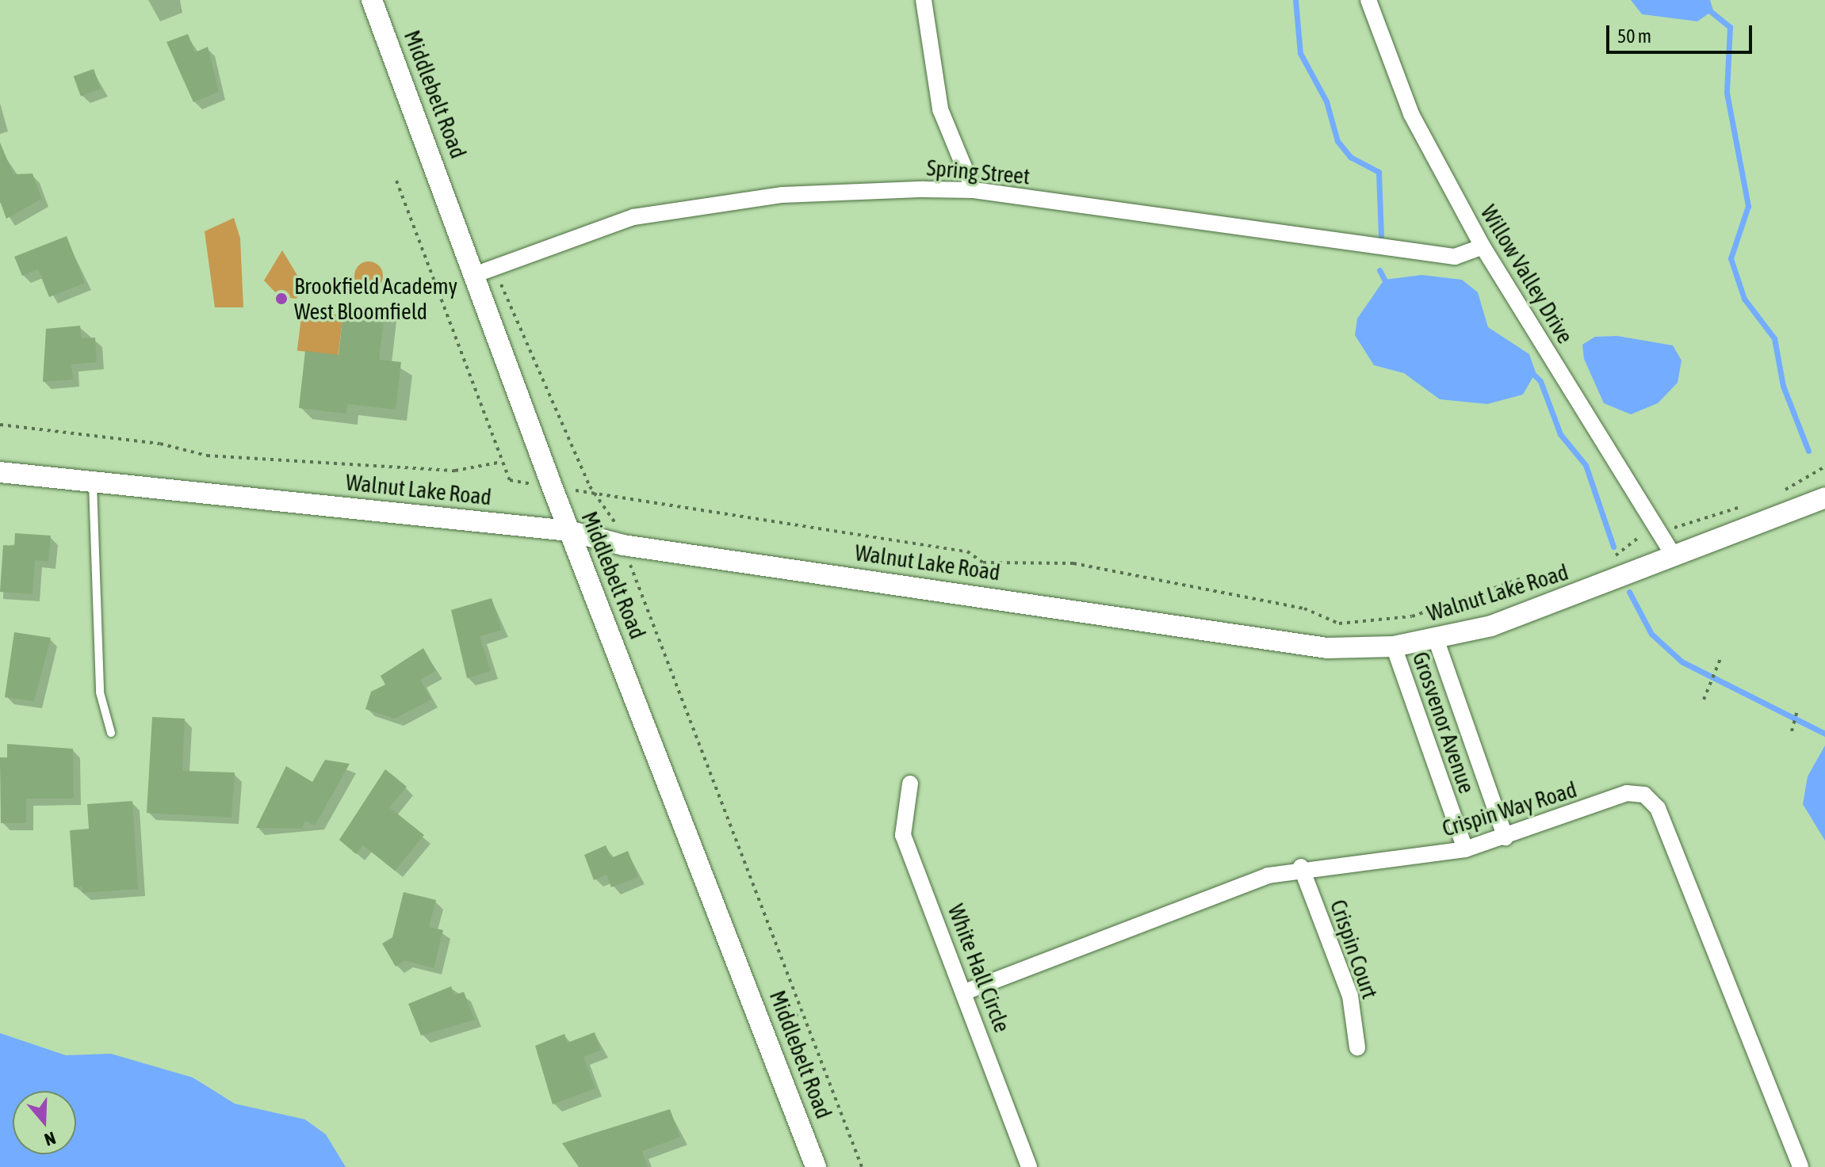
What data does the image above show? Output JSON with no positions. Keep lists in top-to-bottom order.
{
  "streets": {
    "street": [
      "Middlebelt Road",
      "Spring Street",
      "Willow Valley Drive",
      "Walnut Lake Road",
      "Grosvenor Avenue",
      "Crispin Way Road",
      "Crispin Court",
      "White Hall Circle"
    ]
  },
  "crossings": [
    ["Middlebelt Road", "Spring Street"],
    ["Middlebelt Road", "Walnut Lake Road"],
    ["Spring Street", "Willow Valley Drive"],
    ["Willow Valley Drive", "Walnut Lake Road"],
    ["Walnut Lake Road", "Grosvenor Avenue"],
    ["Grosvenor Avenue", "Crispin Way Road"],
    ["Crispin Way Road", "Crispin Court"],
    ["Crispin Way Road", "White Hall Circle"]
  ],
  "places": ["Brookfield Academy West Bloomfield"],
  "scale_bar": "50 m",
  "north": "bottom"
}
